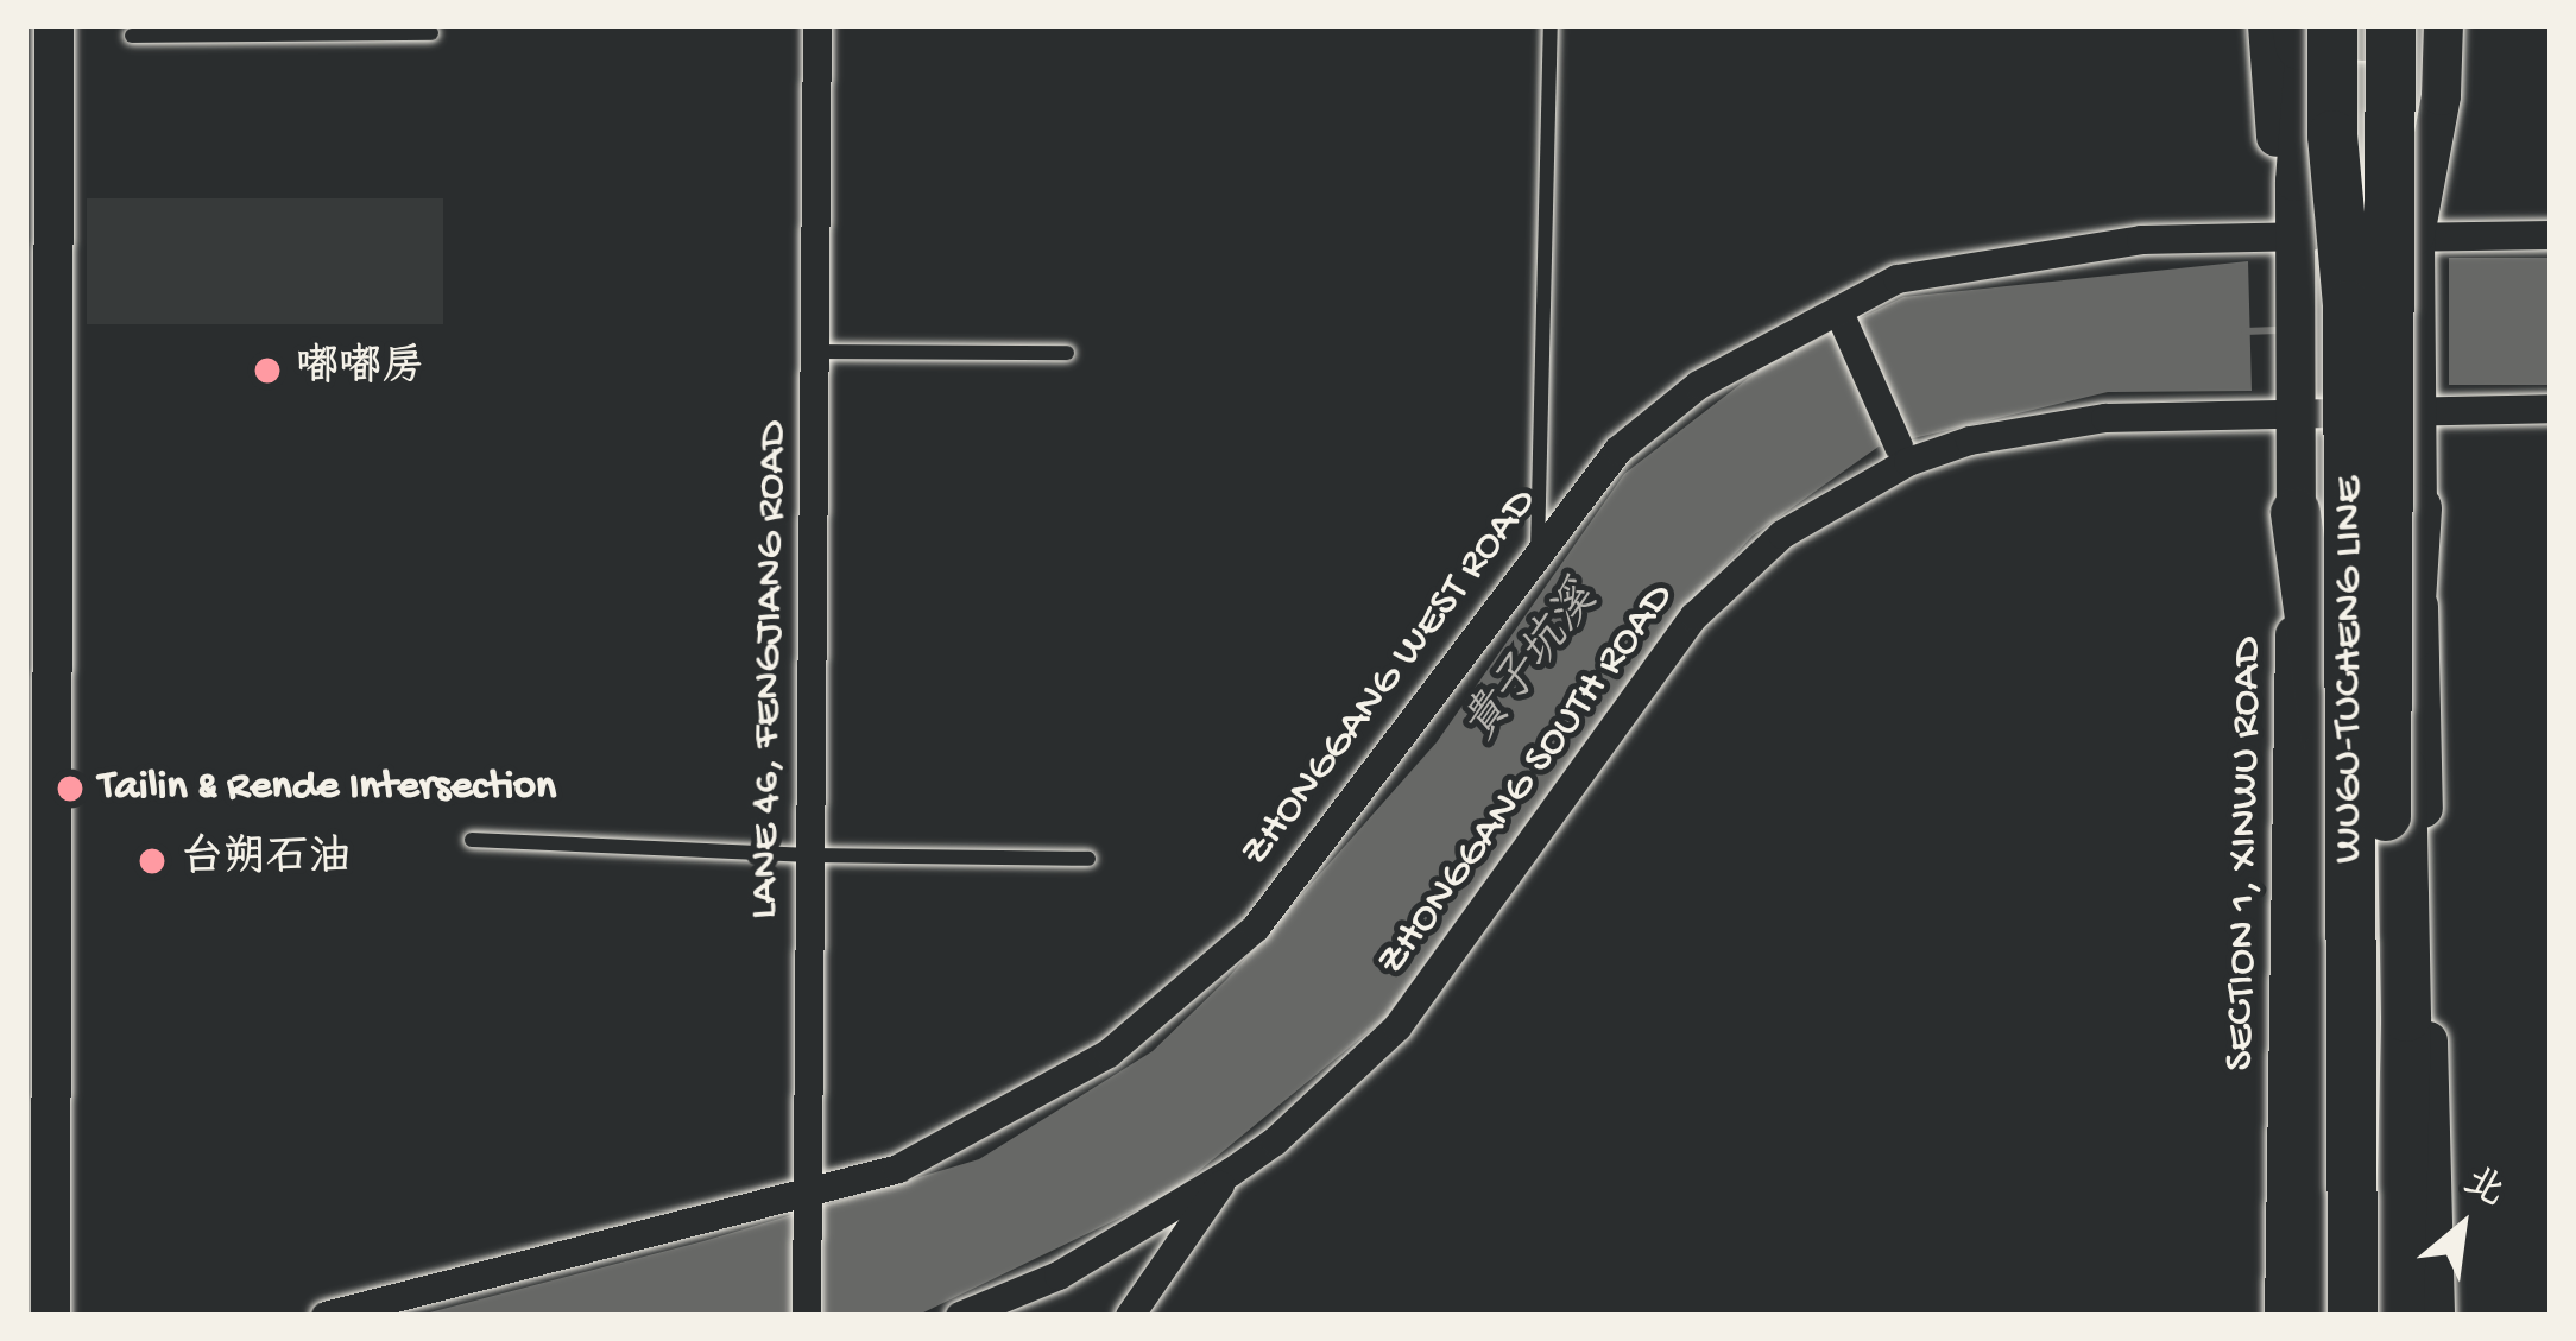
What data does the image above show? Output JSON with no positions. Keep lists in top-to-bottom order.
{
  "streets": {
    "highway": ["WUGU-TUCHENG LINE"],
    "main road": ["SECTION 1, XINWU ROAD"],
    "street": ["LANE 46, FENGJIANG ROAD", "ZHONGGANG WEST ROAD", "ZHONGGANG SOUTH ROAD"]
  },
  "crossings": [
    ["LANE 46, FENGJIANG ROAD", "ZHONGGANG WEST ROAD"],
    ["ZHONGGANG WEST ROAD", "SECTION 1, XINWU ROAD"],
    ["ZHONGGANG SOUTH ROAD", "SECTION 1, XINWU ROAD"]
  ],
  "water": ["貴子坑溪"],
  "places": ["嘟嘟房", "Tailin & Rende Intersection", "台朔石油"],
  "north": "top right"
}
